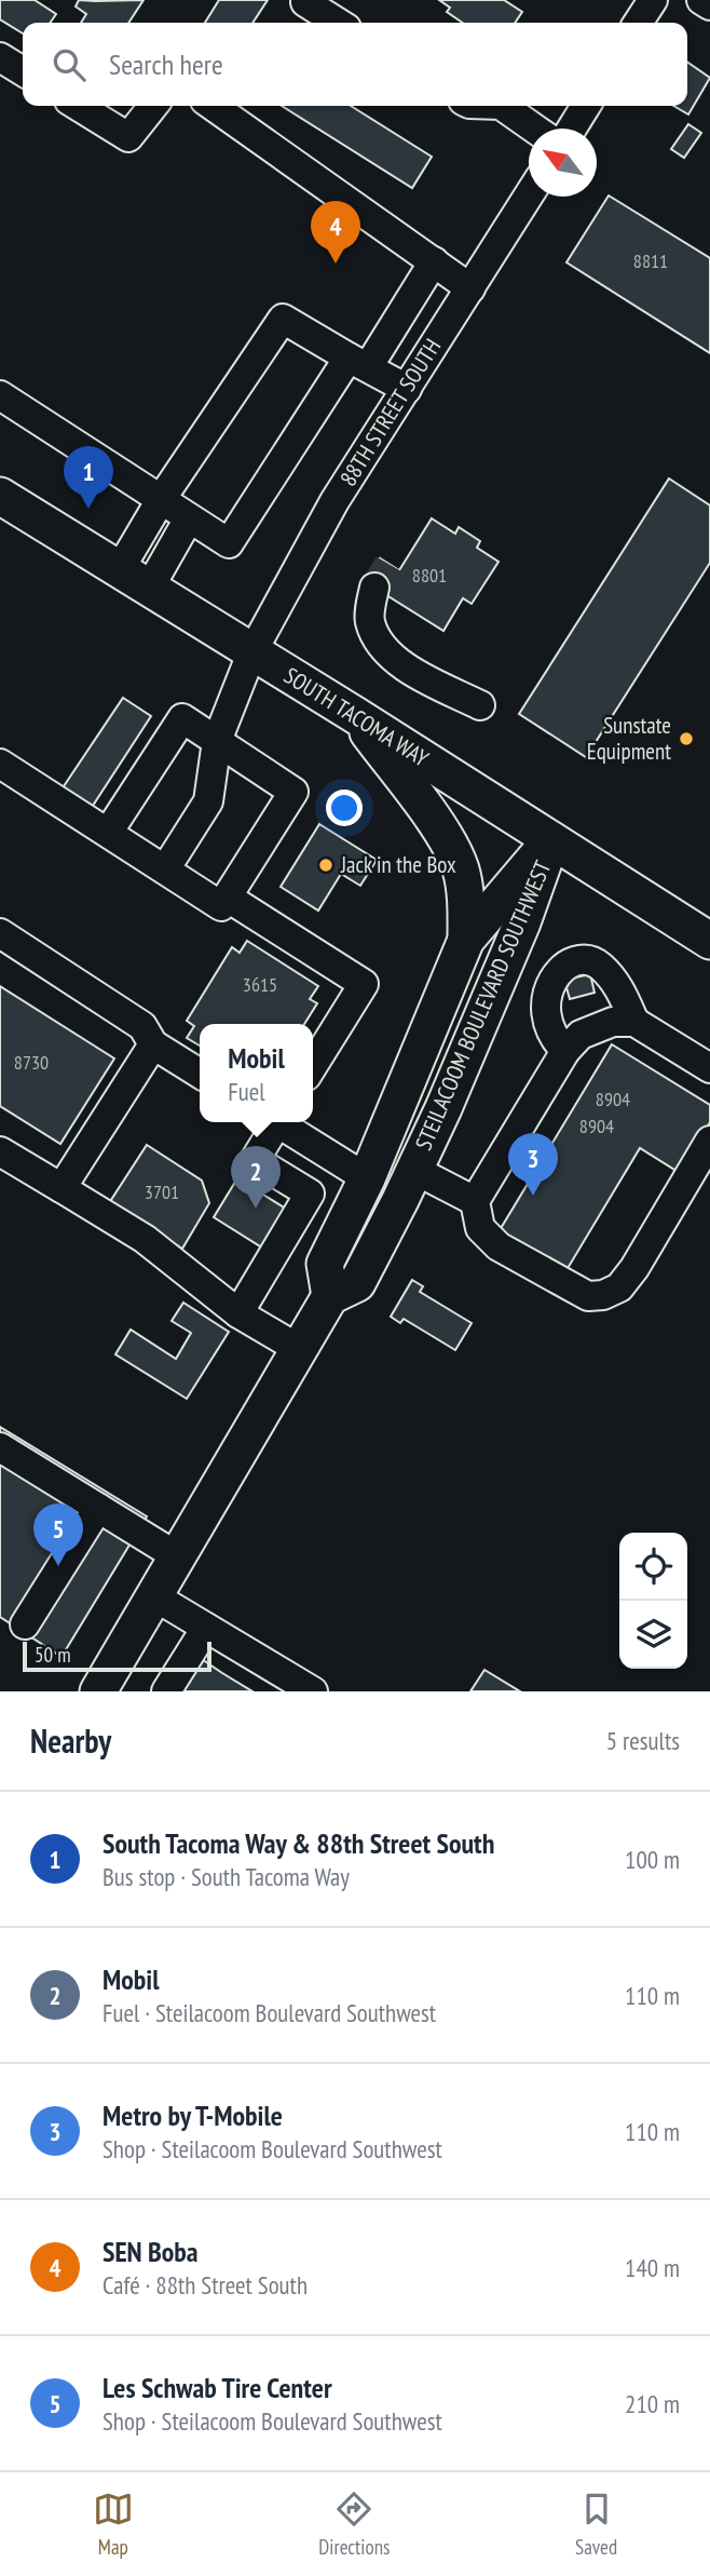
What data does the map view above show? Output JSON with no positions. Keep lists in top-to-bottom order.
{
  "streets": {
    "main road": ["SOUTH TACOMA WAY", "STEILACOOM BOULEVARD SOUTHWEST"],
    "street": ["88TH STREET SOUTH"]
  },
  "crossings": [
    ["88TH STREET SOUTH", "SOUTH TACOMA WAY"],
    ["SOUTH TACOMA WAY", "STEILACOOM BOULEVARD SOUTHWEST"]
  ],
  "places": ["Sunstate Equipment", "Jack in the Box"],
  "house_numbers": [
    "8811",
    "8801",
    "3615",
    "8730",
    "8904",
    "8904",
    "3701"
  ],
  "scale_bar": "50 m",
  "north": "top left",
  "page": {
    "search": "Search here",
    "pins": [
      "4",
      "1",
      "3",
      "2",
      "5"
    ],
    "popup": ["Mobil", "Fuel"],
    "scale": "50 m",
    "heading": ["Nearby", "5 results"],
    "list": [
      {
        "mark": "1",
        "name": "South Tacoma Way & 88th Street South",
        "note": "Bus stop · South Tacoma Way",
        "value": "100 m"
      },
      {
        "mark": "2",
        "name": "Mobil",
        "note": "Fuel · Steilacoom Boulevard Southwest",
        "value": "110 m"
      },
      {
        "mark": "3",
        "name": "Metro by T-Mobile",
        "note": "Shop · Steilacoom Boulevard Southwest",
        "value": "110 m"
      },
      {
        "mark": "4",
        "name": "SEN Boba",
        "note": "Café · 88th Street South",
        "value": "140 m"
      },
      {
        "mark": "5",
        "name": "Les Schwab Tire Center",
        "note": "Shop · Steilacoom Boulevard Southwest",
        "value": "210 m"
      }
    ],
    "nav": ["Map", "Directions", "Saved"]
  }
}
